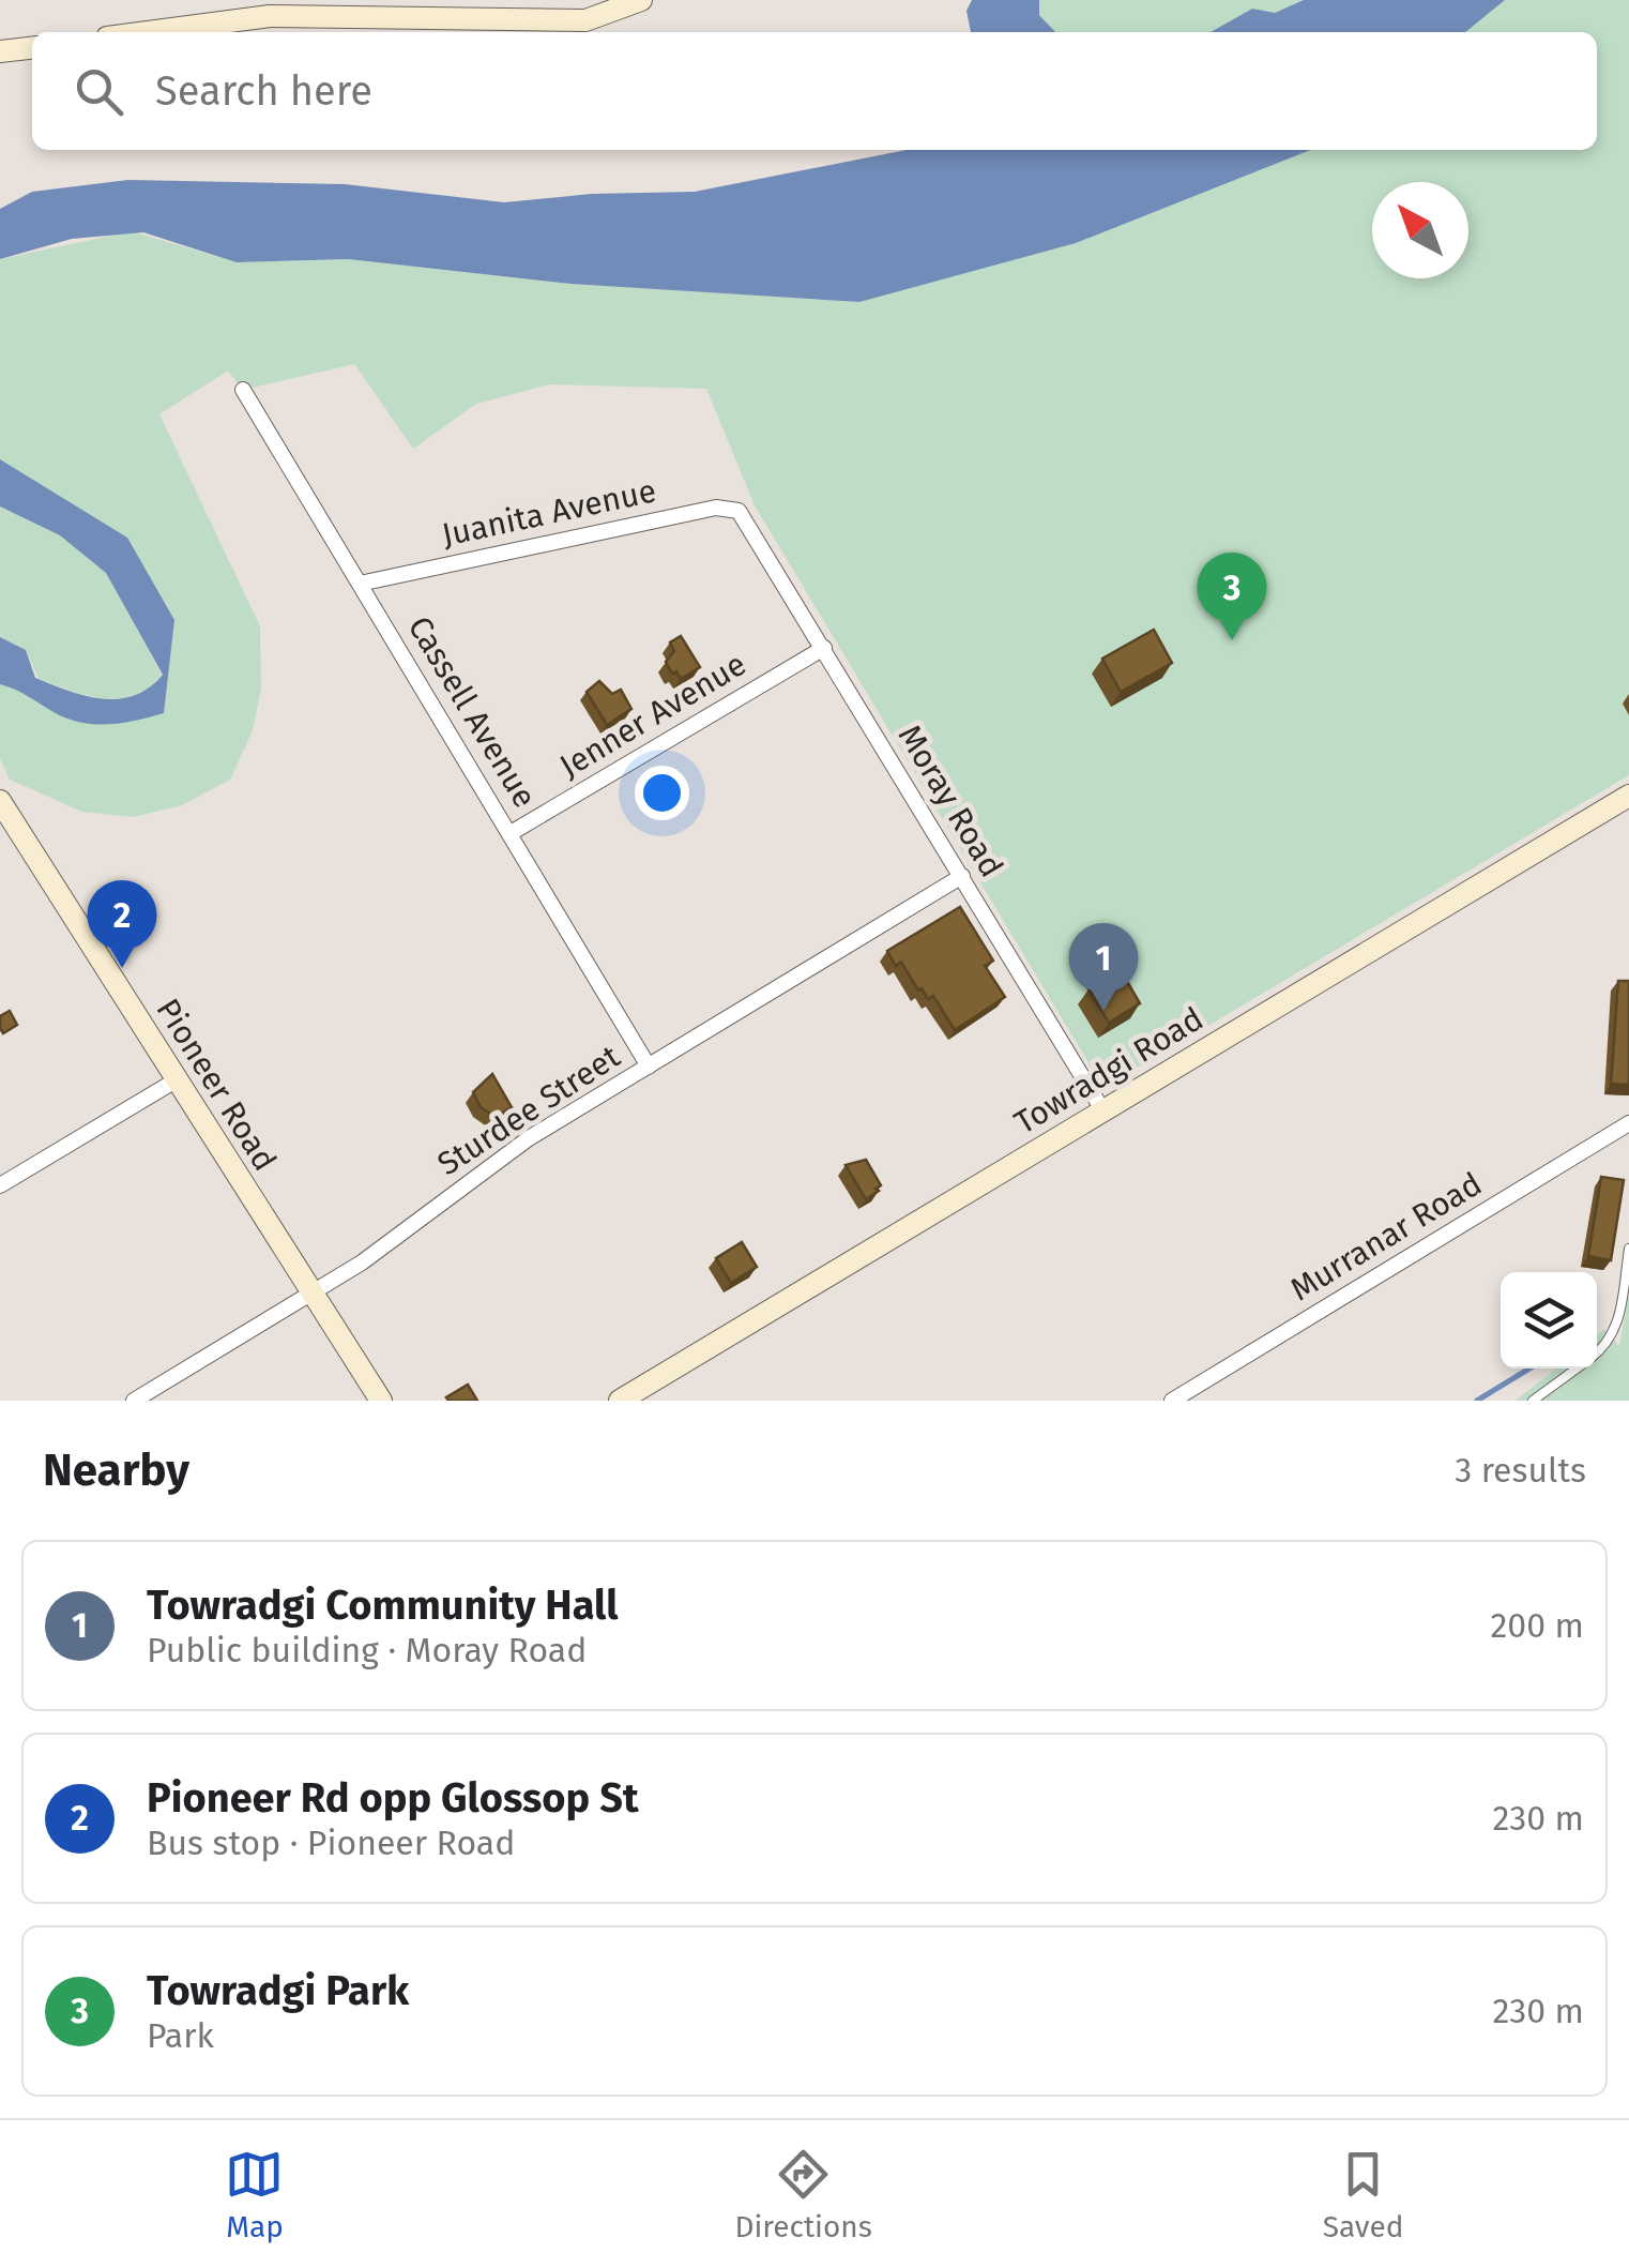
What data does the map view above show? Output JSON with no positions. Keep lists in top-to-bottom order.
{
  "streets": {
    "main road": ["Towradgi Road", "Pioneer Road"],
    "street": [
      "Juanita Avenue",
      "Cassell Avenue",
      "Jenner Avenue",
      "Moray Road",
      "Sturdee Street",
      "Murranar Road"
    ]
  },
  "crossings": [
    ["Juanita Avenue", "Cassell Avenue"],
    ["Juanita Avenue", "Moray Road"],
    ["Cassell Avenue", "Jenner Avenue"],
    ["Cassell Avenue", "Sturdee Street"],
    ["Jenner Avenue", "Moray Road"],
    ["Moray Road", "Towradgi Road"],
    ["Moray Road", "Sturdee Street"],
    ["Pioneer Road", "Sturdee Street"]
  ],
  "north": "top left",
  "page": {
    "search": "Search here",
    "pins": ["3", "2", "1"],
    "heading": ["Nearby", "3 results"],
    "list": [
      {
        "mark": "1",
        "name": "Towradgi Community Hall",
        "note": "Public building · Moray Road",
        "value": "200 m"
      },
      {
        "mark": "2",
        "name": "Pioneer Rd opp Glossop St",
        "note": "Bus stop · Pioneer Road",
        "value": "230 m"
      },
      {
        "mark": "3",
        "name": "Towradgi Park",
        "note": "Park",
        "value": "230 m"
      }
    ],
    "nav": ["Map", "Directions", "Saved"]
  }
}
